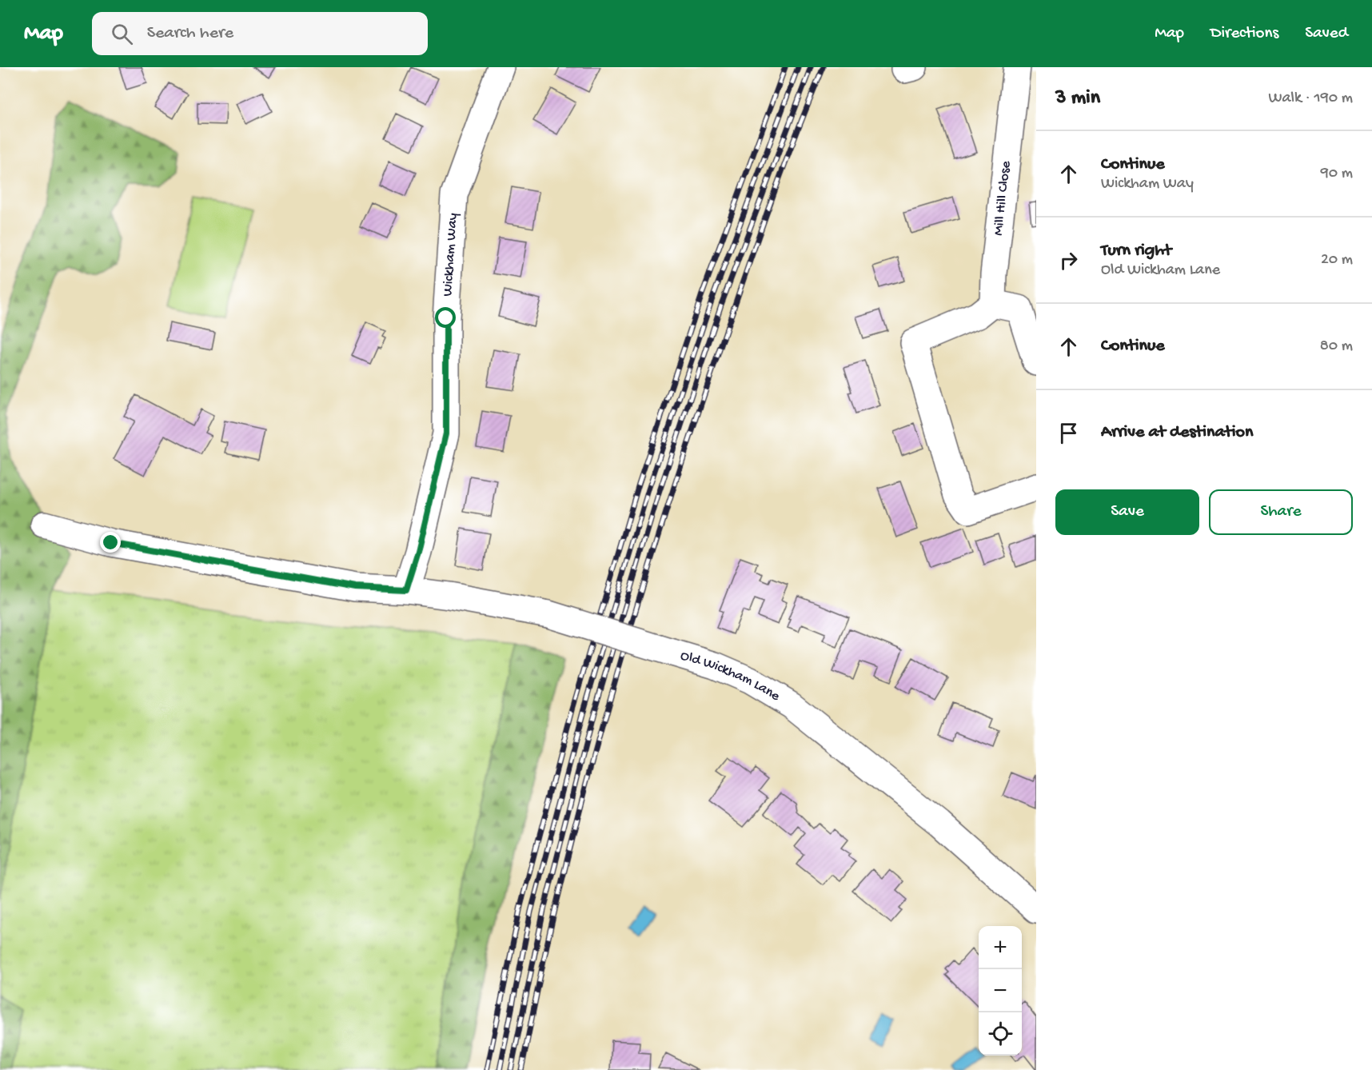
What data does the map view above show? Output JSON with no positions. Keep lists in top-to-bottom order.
{
  "streets": {
    "street": ["Mill Hill Close", "Wickham Way", "Old Wickham Lane"]
  },
  "crossings": [
    ["Wickham Way", "Old Wickham Lane"]
  ],
  "page": {
    "header": "Map",
    "search": "Search here",
    "nav": ["Map", "Directions", "Saved"],
    "heading": ["3 min", "Walk · 190 m"],
    "list": [
      ["Continue", "Wickham Way", "90 m"],
      ["Turn right", "Old Wickham Lane", "20 m"],
      ["Continue", "80 m"],
      "Arrive at destination"
    ],
    "buttons": ["Save", "Share"],
    "map_buttons": ["+", "−"]
  }
}
